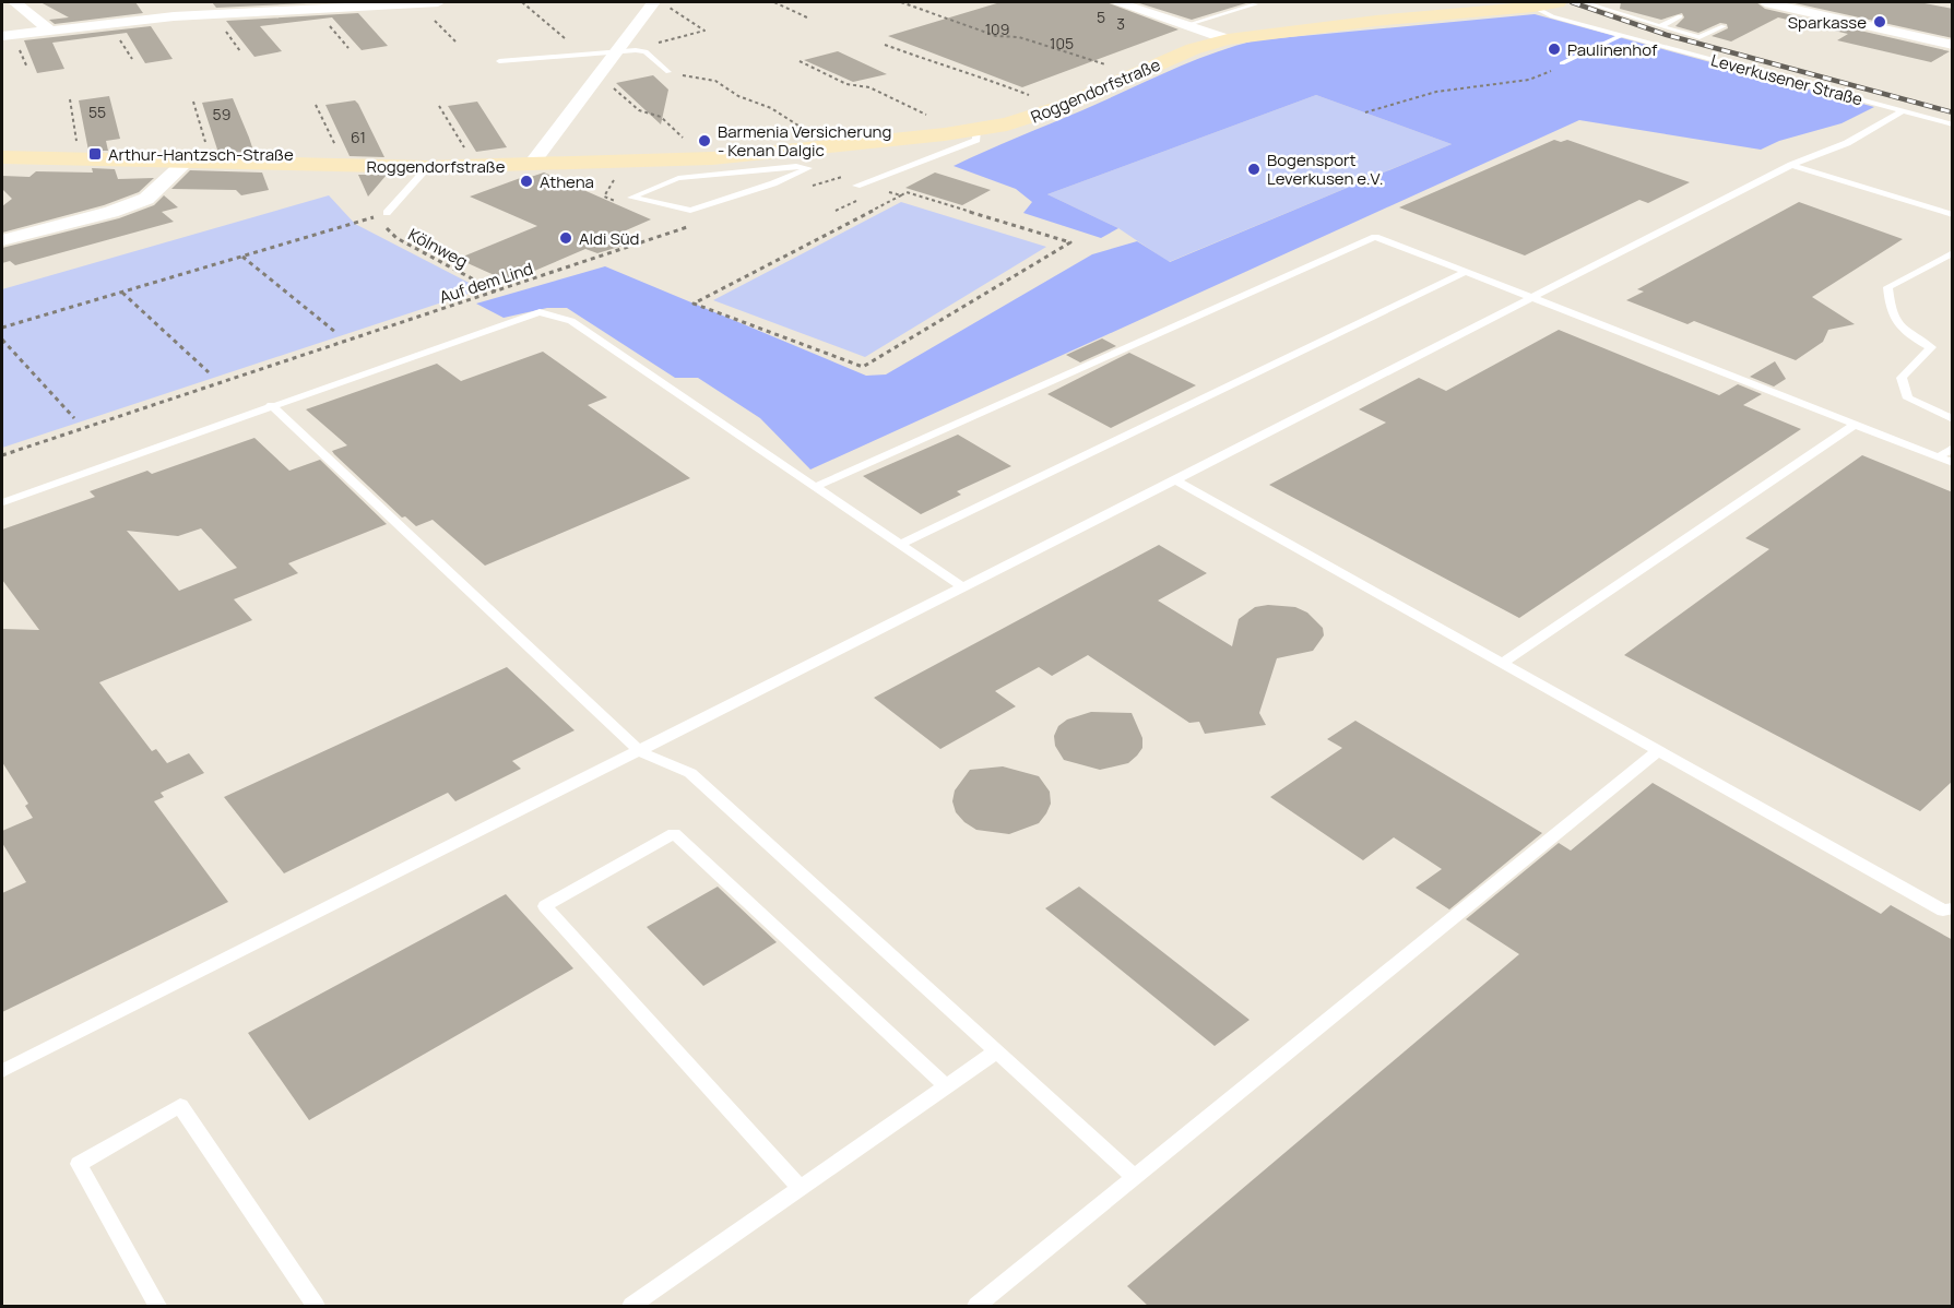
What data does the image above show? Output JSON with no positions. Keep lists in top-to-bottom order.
{
  "streets": {
    "street": ["Roggendorfstraße"],
    "lane": ["Leverkusener Straße"],
    "path": ["Kölnweg", "Auf dem Lind"]
  },
  "crossings": [
    ["Leverkusener Straße", "Roggendorfstraße"],
    ["Kölnweg", "Auf dem Lind"]
  ],
  "places": {
    "other": [
      "Sparkasse",
      "Paulinenhof",
      "Barmenia Versicherung - Kenan Dalgic",
      "Bogensport Leverkusen e.V.",
      "Athena",
      "Aldi Süd"
    ],
    "transit": ["Arthur-Hantzsch-Straße"]
  },
  "house_numbers": [
    "5",
    "3",
    "109",
    "105",
    "55",
    "59",
    "61"
  ]
}
